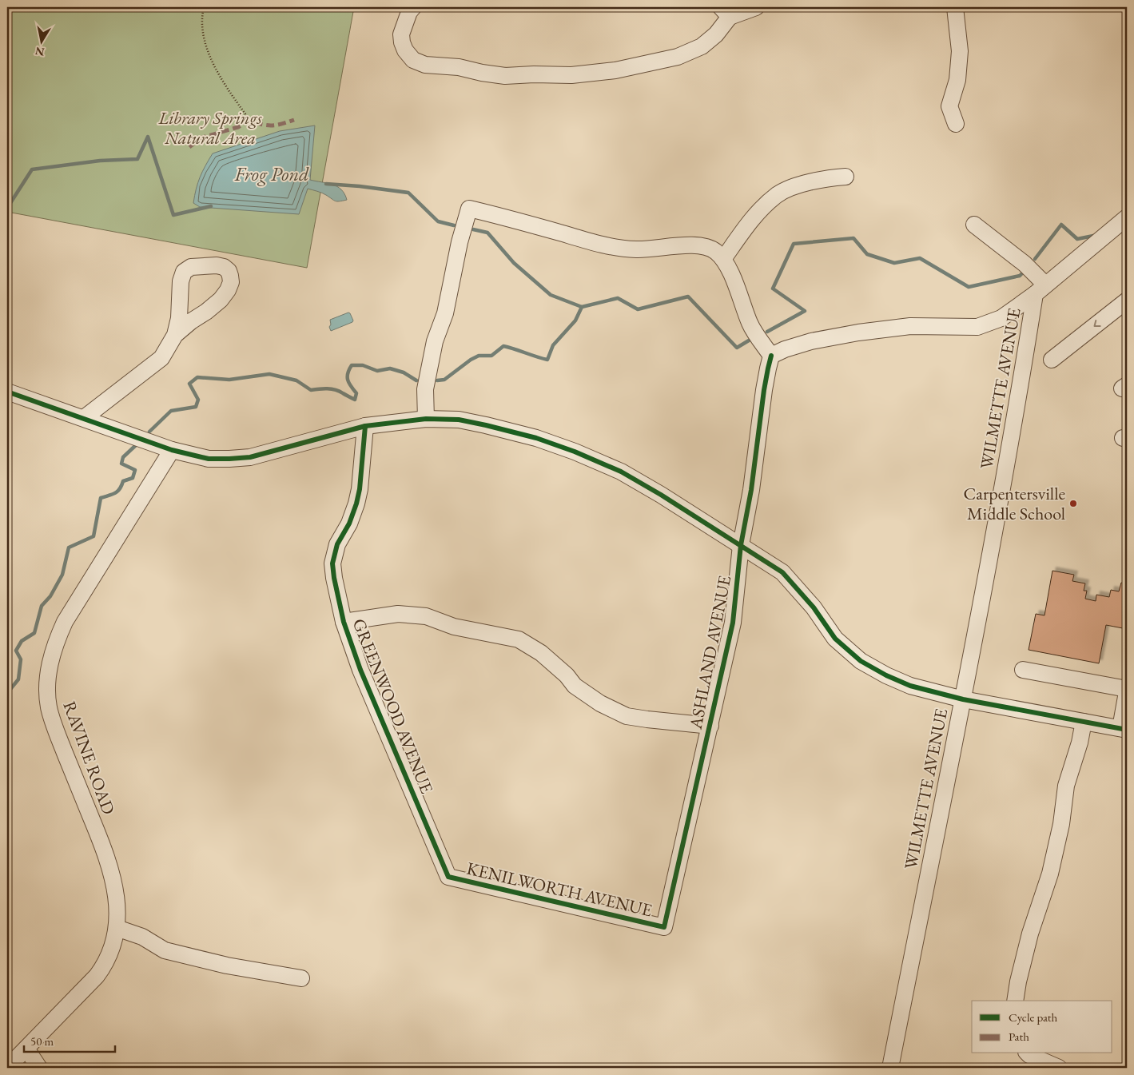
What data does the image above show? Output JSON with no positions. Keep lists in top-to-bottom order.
{
  "streets": {
    "street": [
      "WILMETTE AVENUE",
      "ASHLAND AVENUE",
      "GREENWOOD AVENUE",
      "RAVINE ROAD",
      "KENILWORTH AVENUE"
    ]
  },
  "crossings": [
    ["ASHLAND AVENUE", "KENILWORTH AVENUE"],
    ["GREENWOOD AVENUE", "KENILWORTH AVENUE"]
  ],
  "water": ["Frog Pond"],
  "parks": ["Library Springs Natural Area"],
  "places": ["Carpentersville Middle School"],
  "legend": ["Cycle path", "Path"],
  "scale_bar": "50 m",
  "north": "bottom"
}
